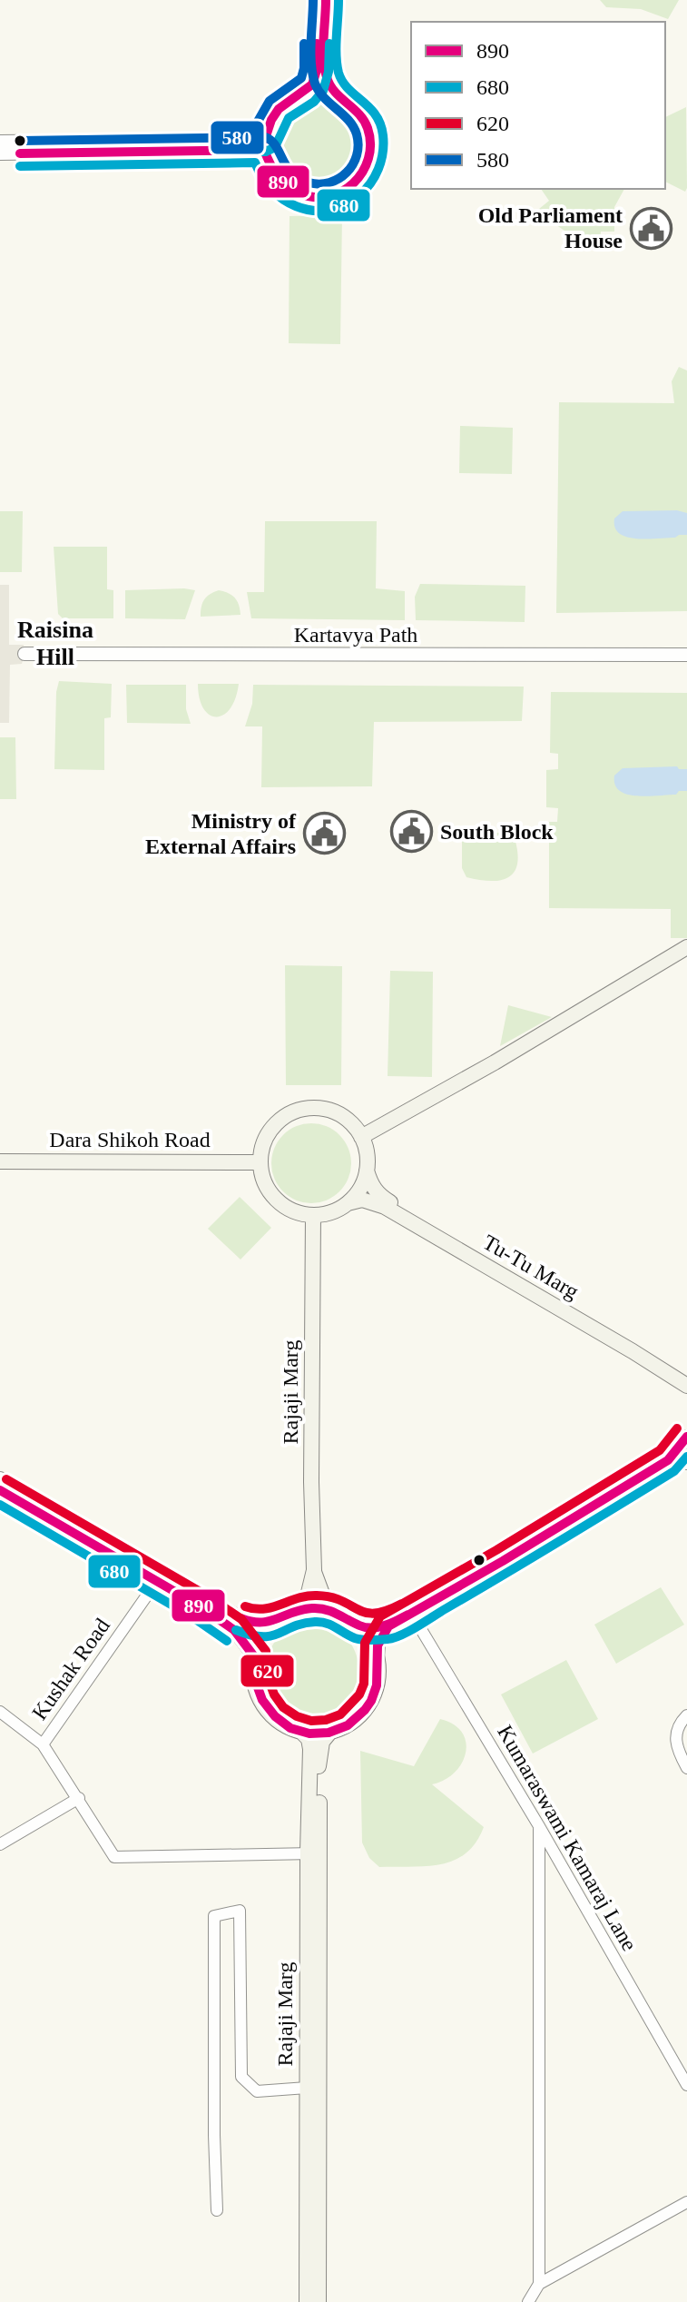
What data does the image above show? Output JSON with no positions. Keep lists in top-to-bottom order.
{
  "streets": {
    "main road": ["Dara Shikoh Road", "Tu-Tu Marg", "Rajaji Marg"],
    "street": ["Kartavya Path", "Kushak Road", "Kumaraswami Kamaraj Lane"]
  },
  "crossings": [
    ["Dara Shikoh Road", "Tu-Tu Marg"],
    ["Dara Shikoh Road", "Rajaji Marg"],
    ["Tu-Tu Marg", "Rajaji Marg"]
  ],
  "districts": ["Raisina Hill"],
  "places": {
    "public building": ["Old Parliament House", "South Block", "Ministry of External Affairs"]
  },
  "lines": [
    "transit line 890",
    "transit line 680",
    "transit line 580",
    "transit line 620"
  ],
  "legend": [
    "890",
    "680",
    "620",
    "580"
  ]
}
